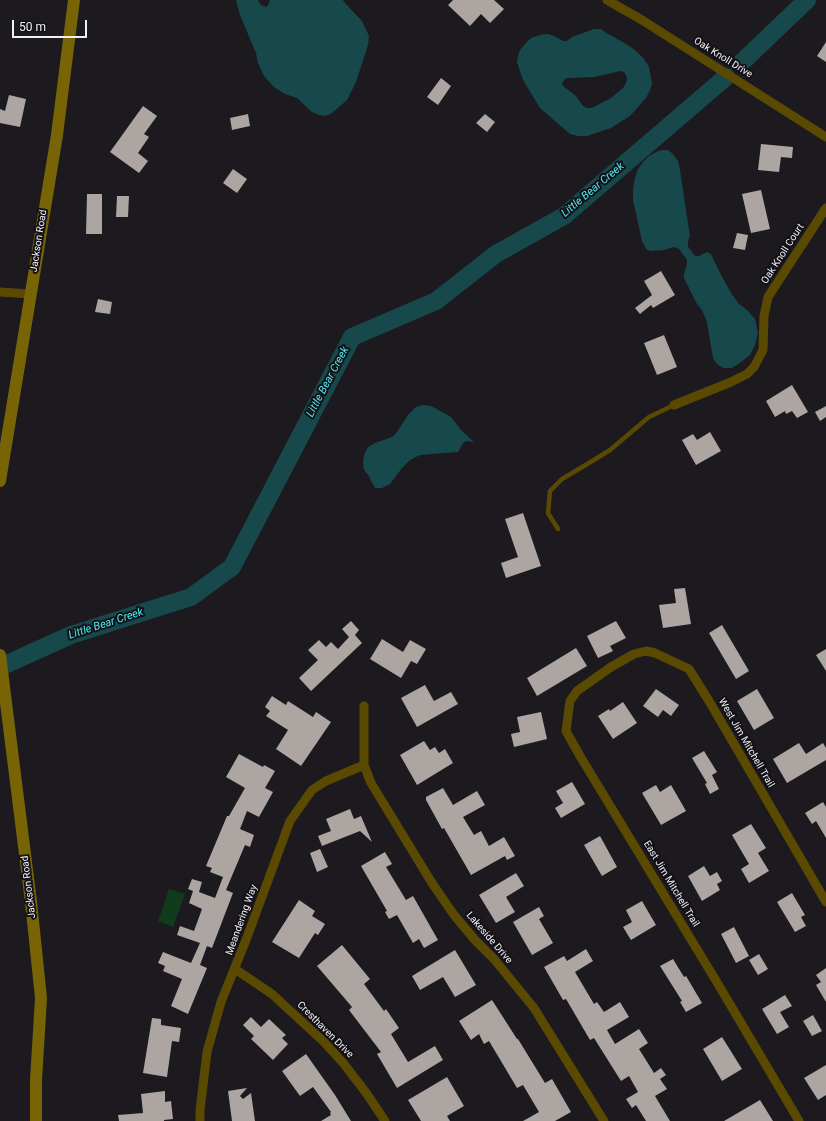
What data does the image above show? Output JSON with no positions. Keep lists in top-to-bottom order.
{
  "streets": {
    "main road": ["Jackson Road"],
    "street": [
      "Oak Knoll Drive",
      "Oak Knoll Court",
      "West Jim Mitchell Trail",
      "East Jim Mitchell Trail",
      "Meandering Way",
      "Lakeside Drive",
      "Cresthaven Drive"
    ]
  },
  "crossings": [
    ["West Jim Mitchell Trail", "East Jim Mitchell Trail"],
    ["Meandering Way", "Lakeside Drive"],
    ["Meandering Way", "Cresthaven Drive"]
  ],
  "water": ["Little Bear Creek"],
  "scale_bar": "50 m"
}
